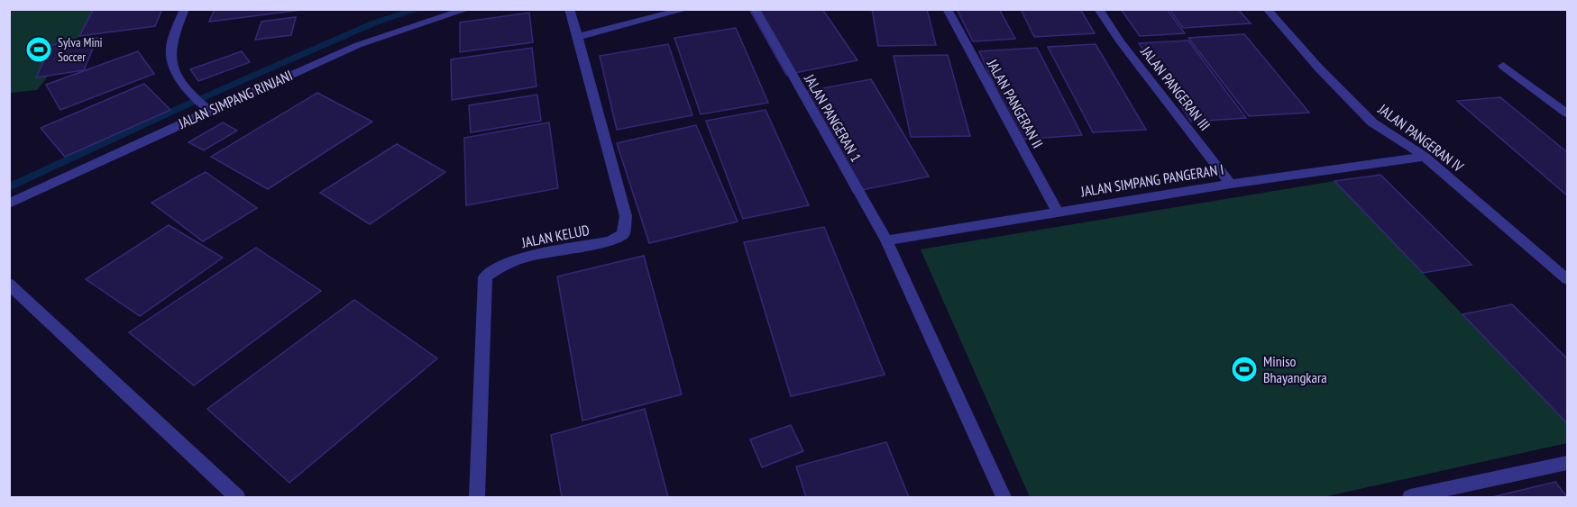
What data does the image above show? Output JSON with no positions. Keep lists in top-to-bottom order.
{
  "streets": {
    "street": [
      "JALAN PANGERAN III",
      "JALAN SIMPANG RINJANI",
      "JALAN PANGERAN II",
      "JALAN PANGERAN 1",
      "JALAN PANGERAN IV",
      "JALAN SIMPANG PANGERAN I",
      "JALAN KELUD"
    ]
  },
  "crossings": [
    ["JALAN PANGERAN III", "JALAN SIMPANG PANGERAN I"],
    ["JALAN PANGERAN II", "JALAN SIMPANG PANGERAN I"],
    ["JALAN PANGERAN 1", "JALAN SIMPANG PANGERAN I"],
    ["JALAN PANGERAN IV", "JALAN SIMPANG PANGERAN I"]
  ],
  "places": {
    "sports": ["Sylva Mini Soccer", "Miniso Bhayangkara"]
  }
}
